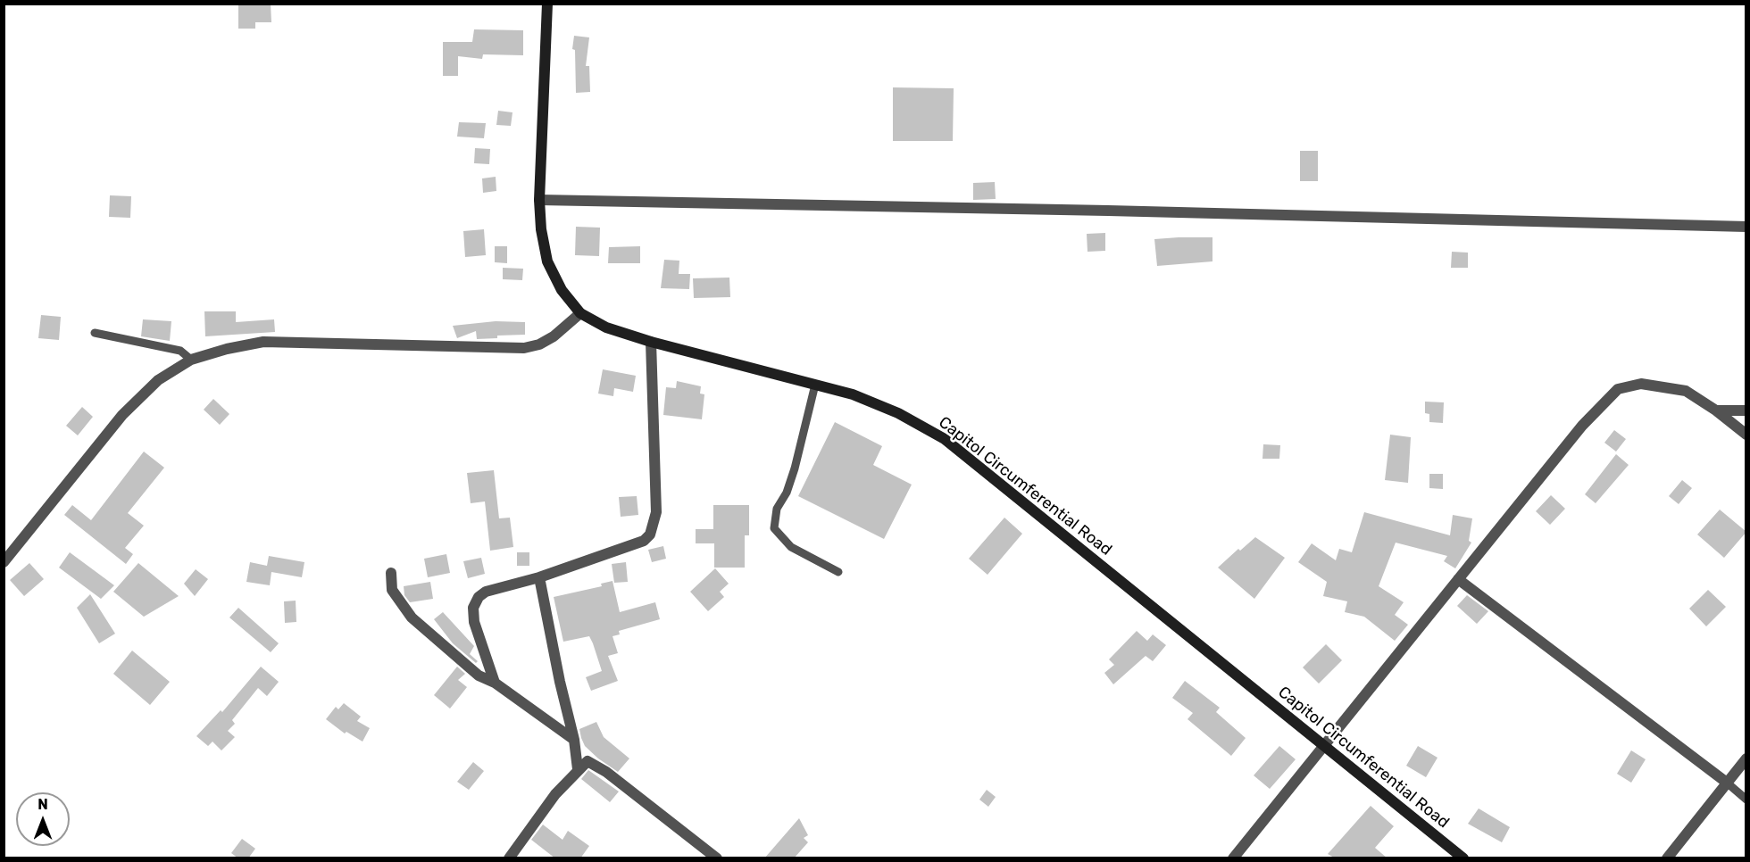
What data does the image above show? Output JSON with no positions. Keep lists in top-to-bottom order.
{
  "streets": {
    "main road": ["Capitol Circumferential Road"]
  },
  "north": "top"
}
